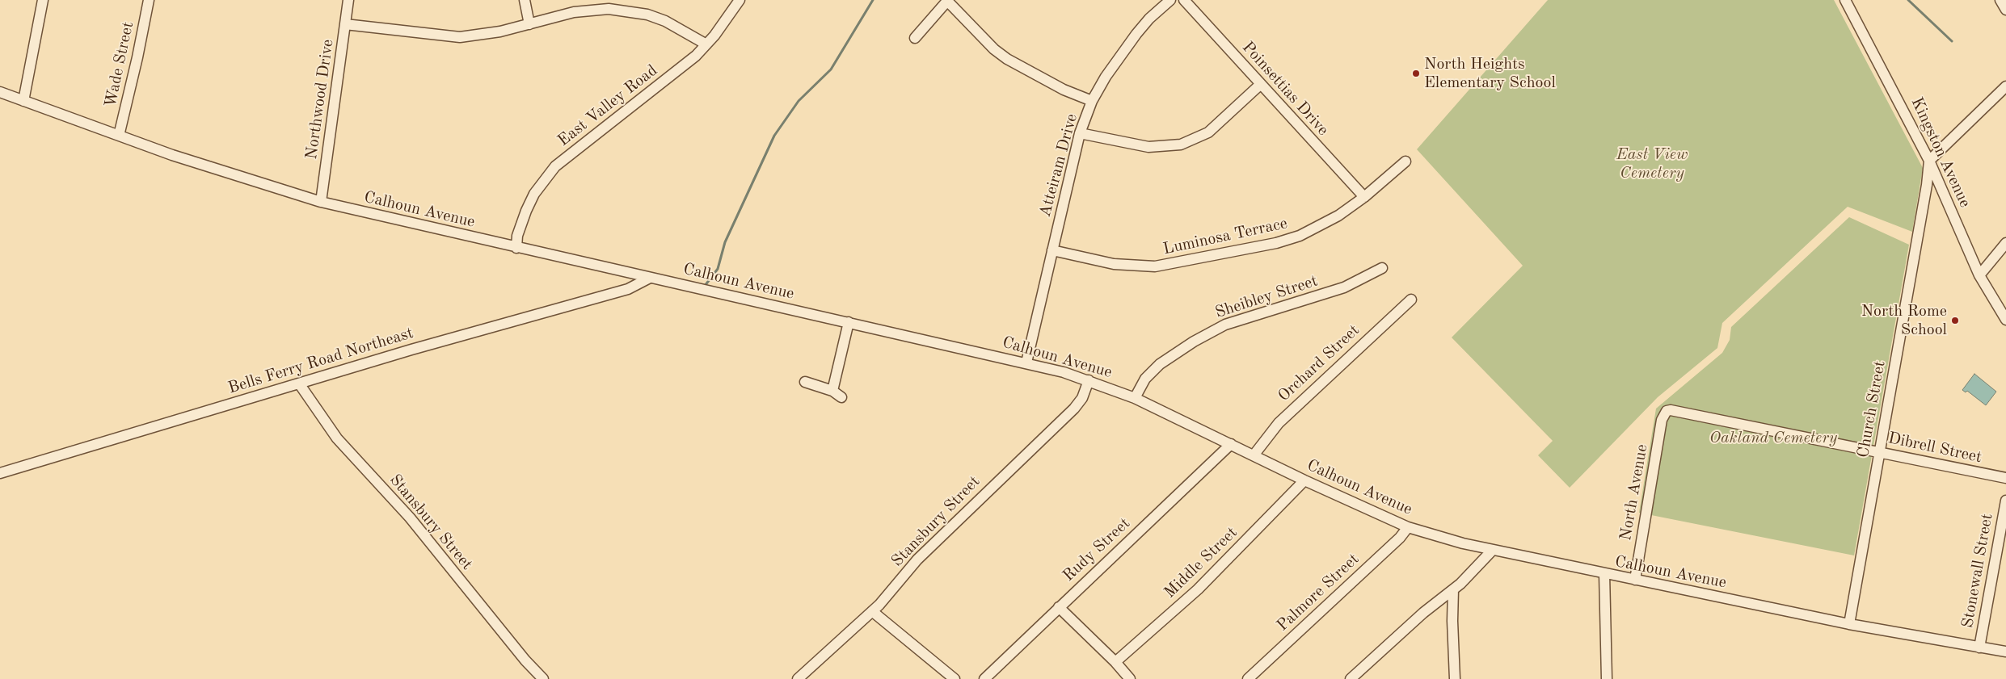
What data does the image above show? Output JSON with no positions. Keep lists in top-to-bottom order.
{
  "streets": {
    "street": [
      "Wade Street",
      "Poinsettias Drive",
      "Northwood Drive",
      "East Valley Road",
      "Kingston Avenue",
      "Atteiram Drive",
      "Calhoun Avenue",
      "Luminosa Terrace",
      "Sheibley Street",
      "Bells Ferry Road Northeast",
      "Orchard Street",
      "Church Street",
      "Dibrell Street",
      "North Avenue",
      "Stansbury Street",
      "Rudy Street",
      "Middle Street",
      "Stonewall Street",
      "Palmore Street"
    ]
  },
  "crossings": [
    ["Wade Street", "Calhoun Avenue"],
    ["Poinsettias Drive", "Luminosa Terrace"],
    ["Northwood Drive", "Calhoun Avenue"],
    ["East Valley Road", "Calhoun Avenue"],
    ["Kingston Avenue", "Church Street"],
    ["Atteiram Drive", "Calhoun Avenue"],
    ["Atteiram Drive", "Luminosa Terrace"],
    ["Calhoun Avenue", "Sheibley Street"],
    ["Calhoun Avenue", "Bells Ferry Road Northeast"],
    ["Calhoun Avenue", "Orchard Street"],
    ["Calhoun Avenue", "Church Street"],
    ["Calhoun Avenue", "North Avenue"],
    ["Calhoun Avenue", "Stansbury Street"],
    ["Calhoun Avenue", "Rudy Street"],
    ["Calhoun Avenue", "Middle Street"],
    ["Calhoun Avenue", "Stonewall Street"],
    ["Calhoun Avenue", "Palmore Street"],
    ["Bells Ferry Road Northeast", "Stansbury Street"],
    ["Church Street", "Dibrell Street"],
    ["Dibrell Street", "North Avenue"]
  ],
  "parks": ["East View Cemetery", "Oakland Cemetery"],
  "places": ["North Heights Elementary School", "North Rome School"]
}
